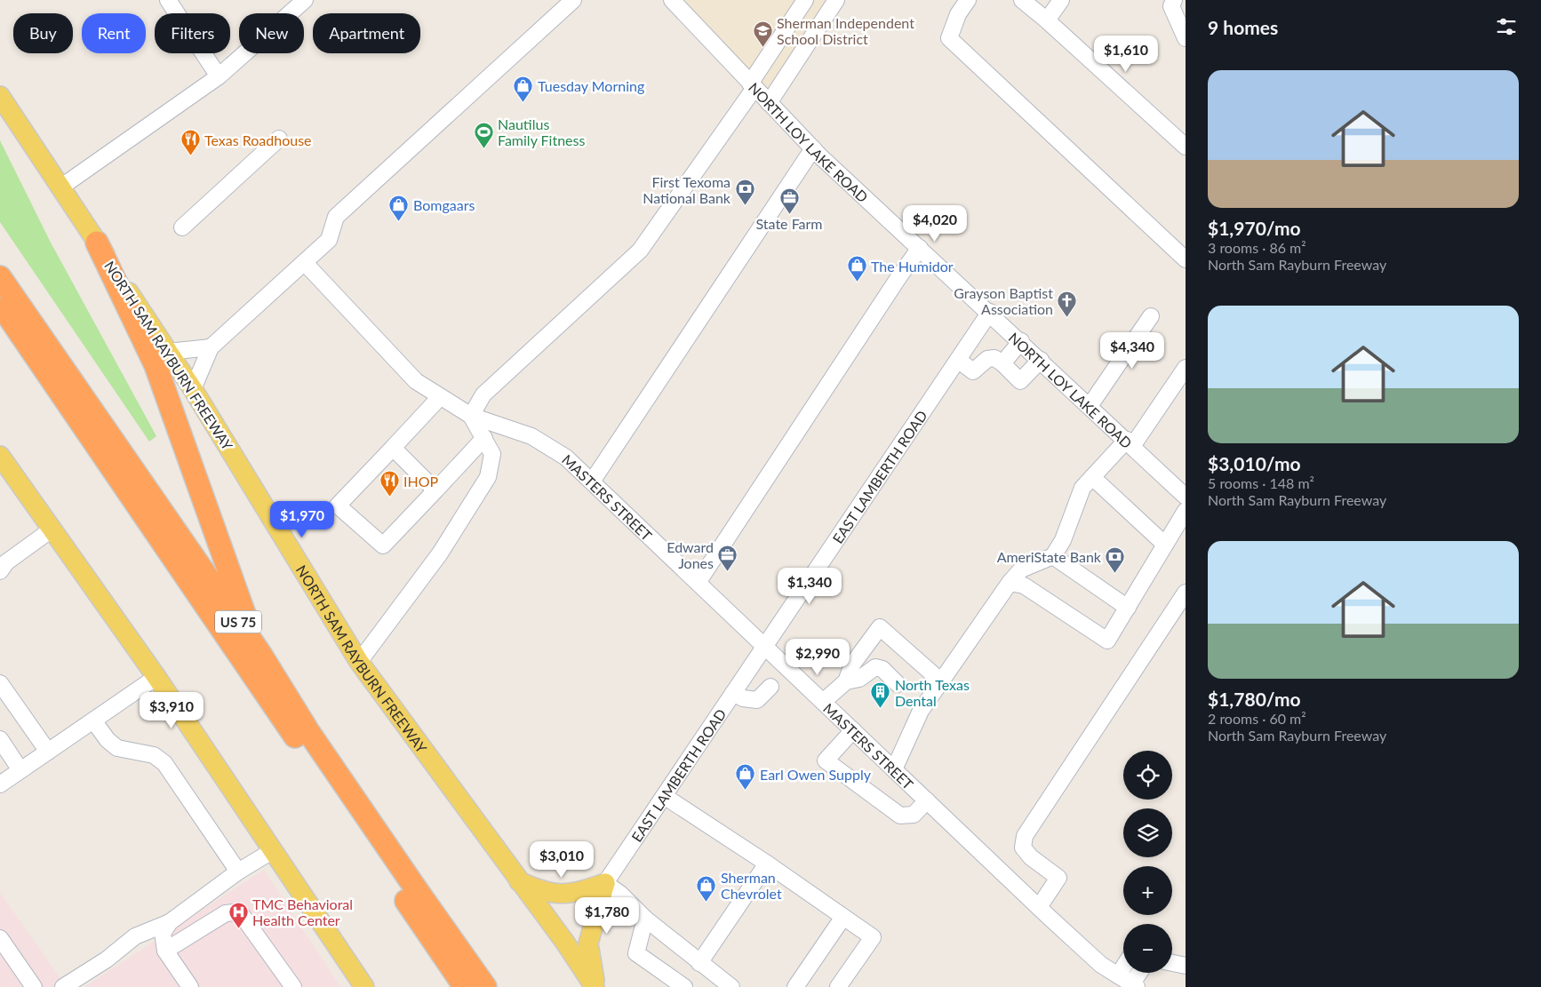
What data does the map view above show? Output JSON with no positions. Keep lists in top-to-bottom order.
{
  "streets": {
    "highway": ["US 75"],
    "main road": ["NORTH SAM RAYBURN FREEWAY"],
    "street": ["NORTH LOY LAKE ROAD", "EAST LAMBERTH ROAD", "MASTERS STREET"]
  },
  "crossings": [
    ["NORTH LOY LAKE ROAD", "EAST LAMBERTH ROAD"],
    ["EAST LAMBERTH ROAD", "MASTERS STREET"]
  ],
  "places": {
    "school or university": ["Sherman Independent School District"],
    "shop": [
      "Tuesday Morning",
      "Bomgaars",
      "The Humidor",
      "Earl Owen Supply",
      "Sherman Chevrolet"
    ],
    "sports": ["Nautilus Family Fitness"],
    "restaurant": ["Texas Roadhouse", "IHOP"],
    "bank": ["First Texoma National Bank", "AmeriState Bank"],
    "office": ["State Farm", "Edward Jones"],
    "church": ["Grayson Baptist Association"],
    "building": ["North Texas Dental"],
    "hospital": ["TMC Behavioral Health Center"]
  },
  "page": {
    "heading": "9 homes",
    "chip": [
      "Buy",
      "Rent",
      "Filters",
      "New",
      "Apartment"
    ],
    "price": [
      "$1,610",
      "$4,020",
      "$4,340",
      "$1,970",
      "$1,340",
      "$2,990",
      "$3,910",
      "$3,010",
      "$1,780"
    ],
    "list": [
      {
        "name": "$1,970/mo",
        "note": "3 rooms · 86 m² · North Sam Rayburn Freeway"
      },
      {
        "name": "$3,010/mo",
        "note": "5 rooms · 148 m² · North Sam Rayburn Freeway"
      },
      {
        "name": "$1,780/mo",
        "note": "2 rooms · 60 m² · North Sam Rayburn Freeway"
      }
    ],
    "map_buttons": ["+", "−"]
  }
}
